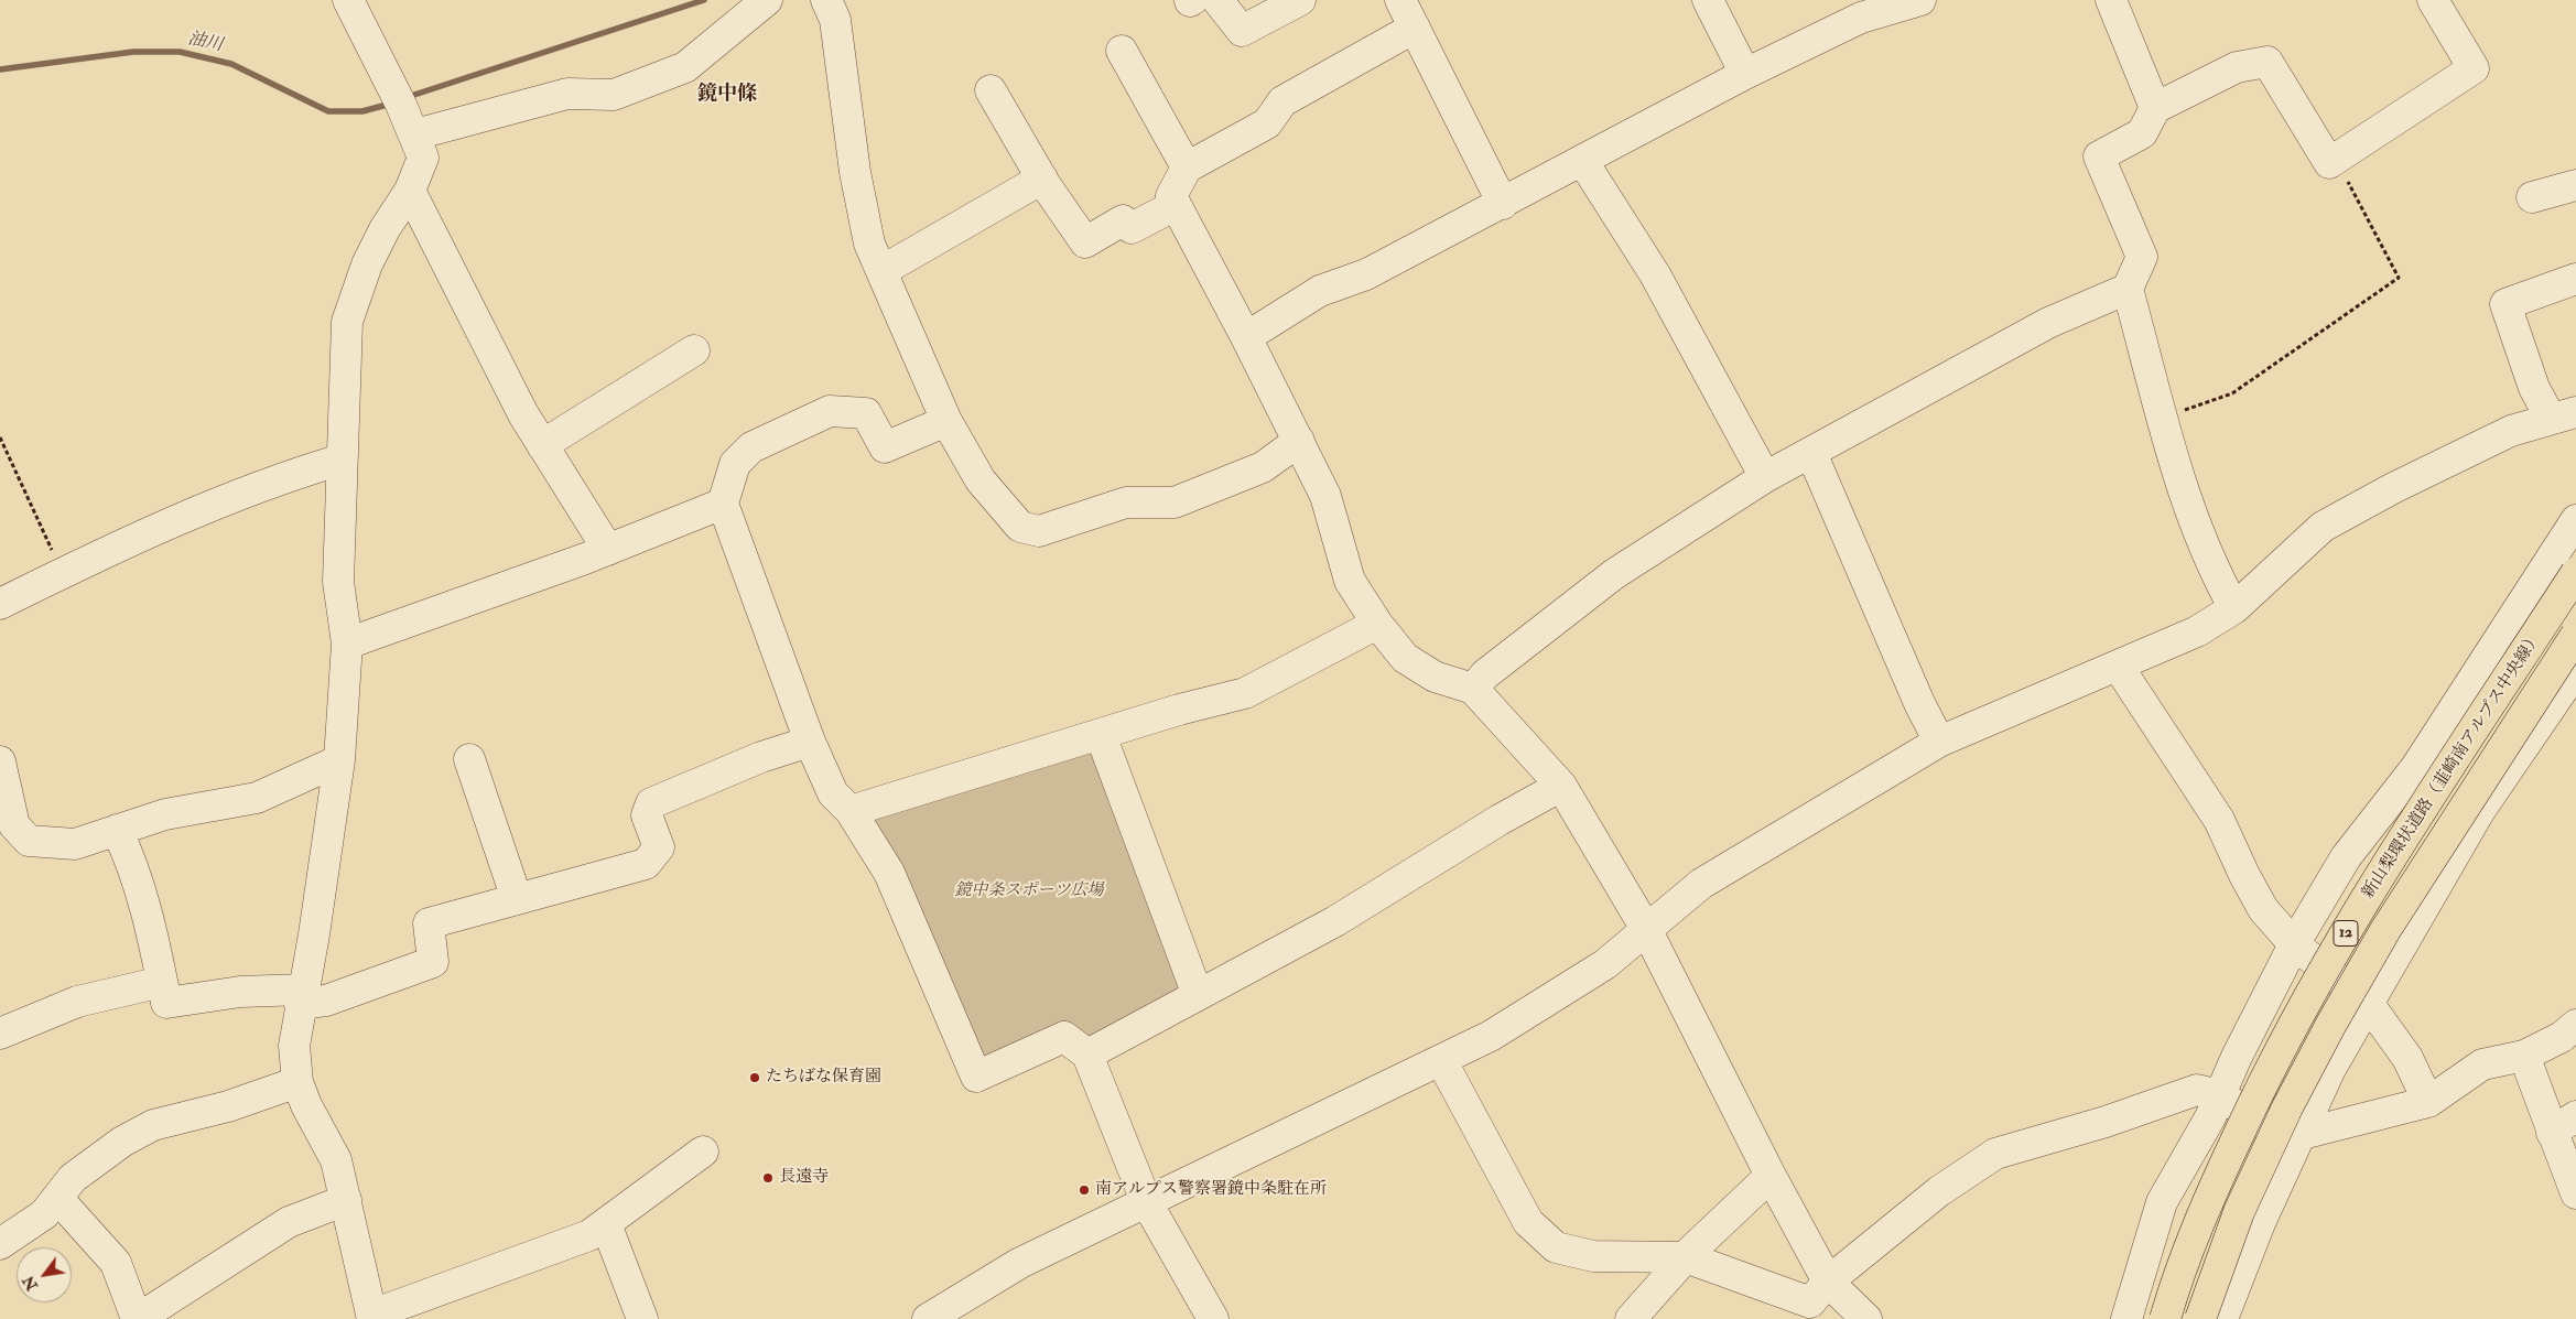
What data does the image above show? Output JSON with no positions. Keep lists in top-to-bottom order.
{
  "streets": {
    "highway": ["新山梨環状道路（韮崎南アルプス中央線）", "12"]
  },
  "districts": ["鏡中條"],
  "water": ["油川"],
  "parks": ["鏡中条スポーツ広場"],
  "places": ["たちばな保育園", "長遠寺", "南アルプス警察署鏡中条駐在所"],
  "north": "bottom left"
}
